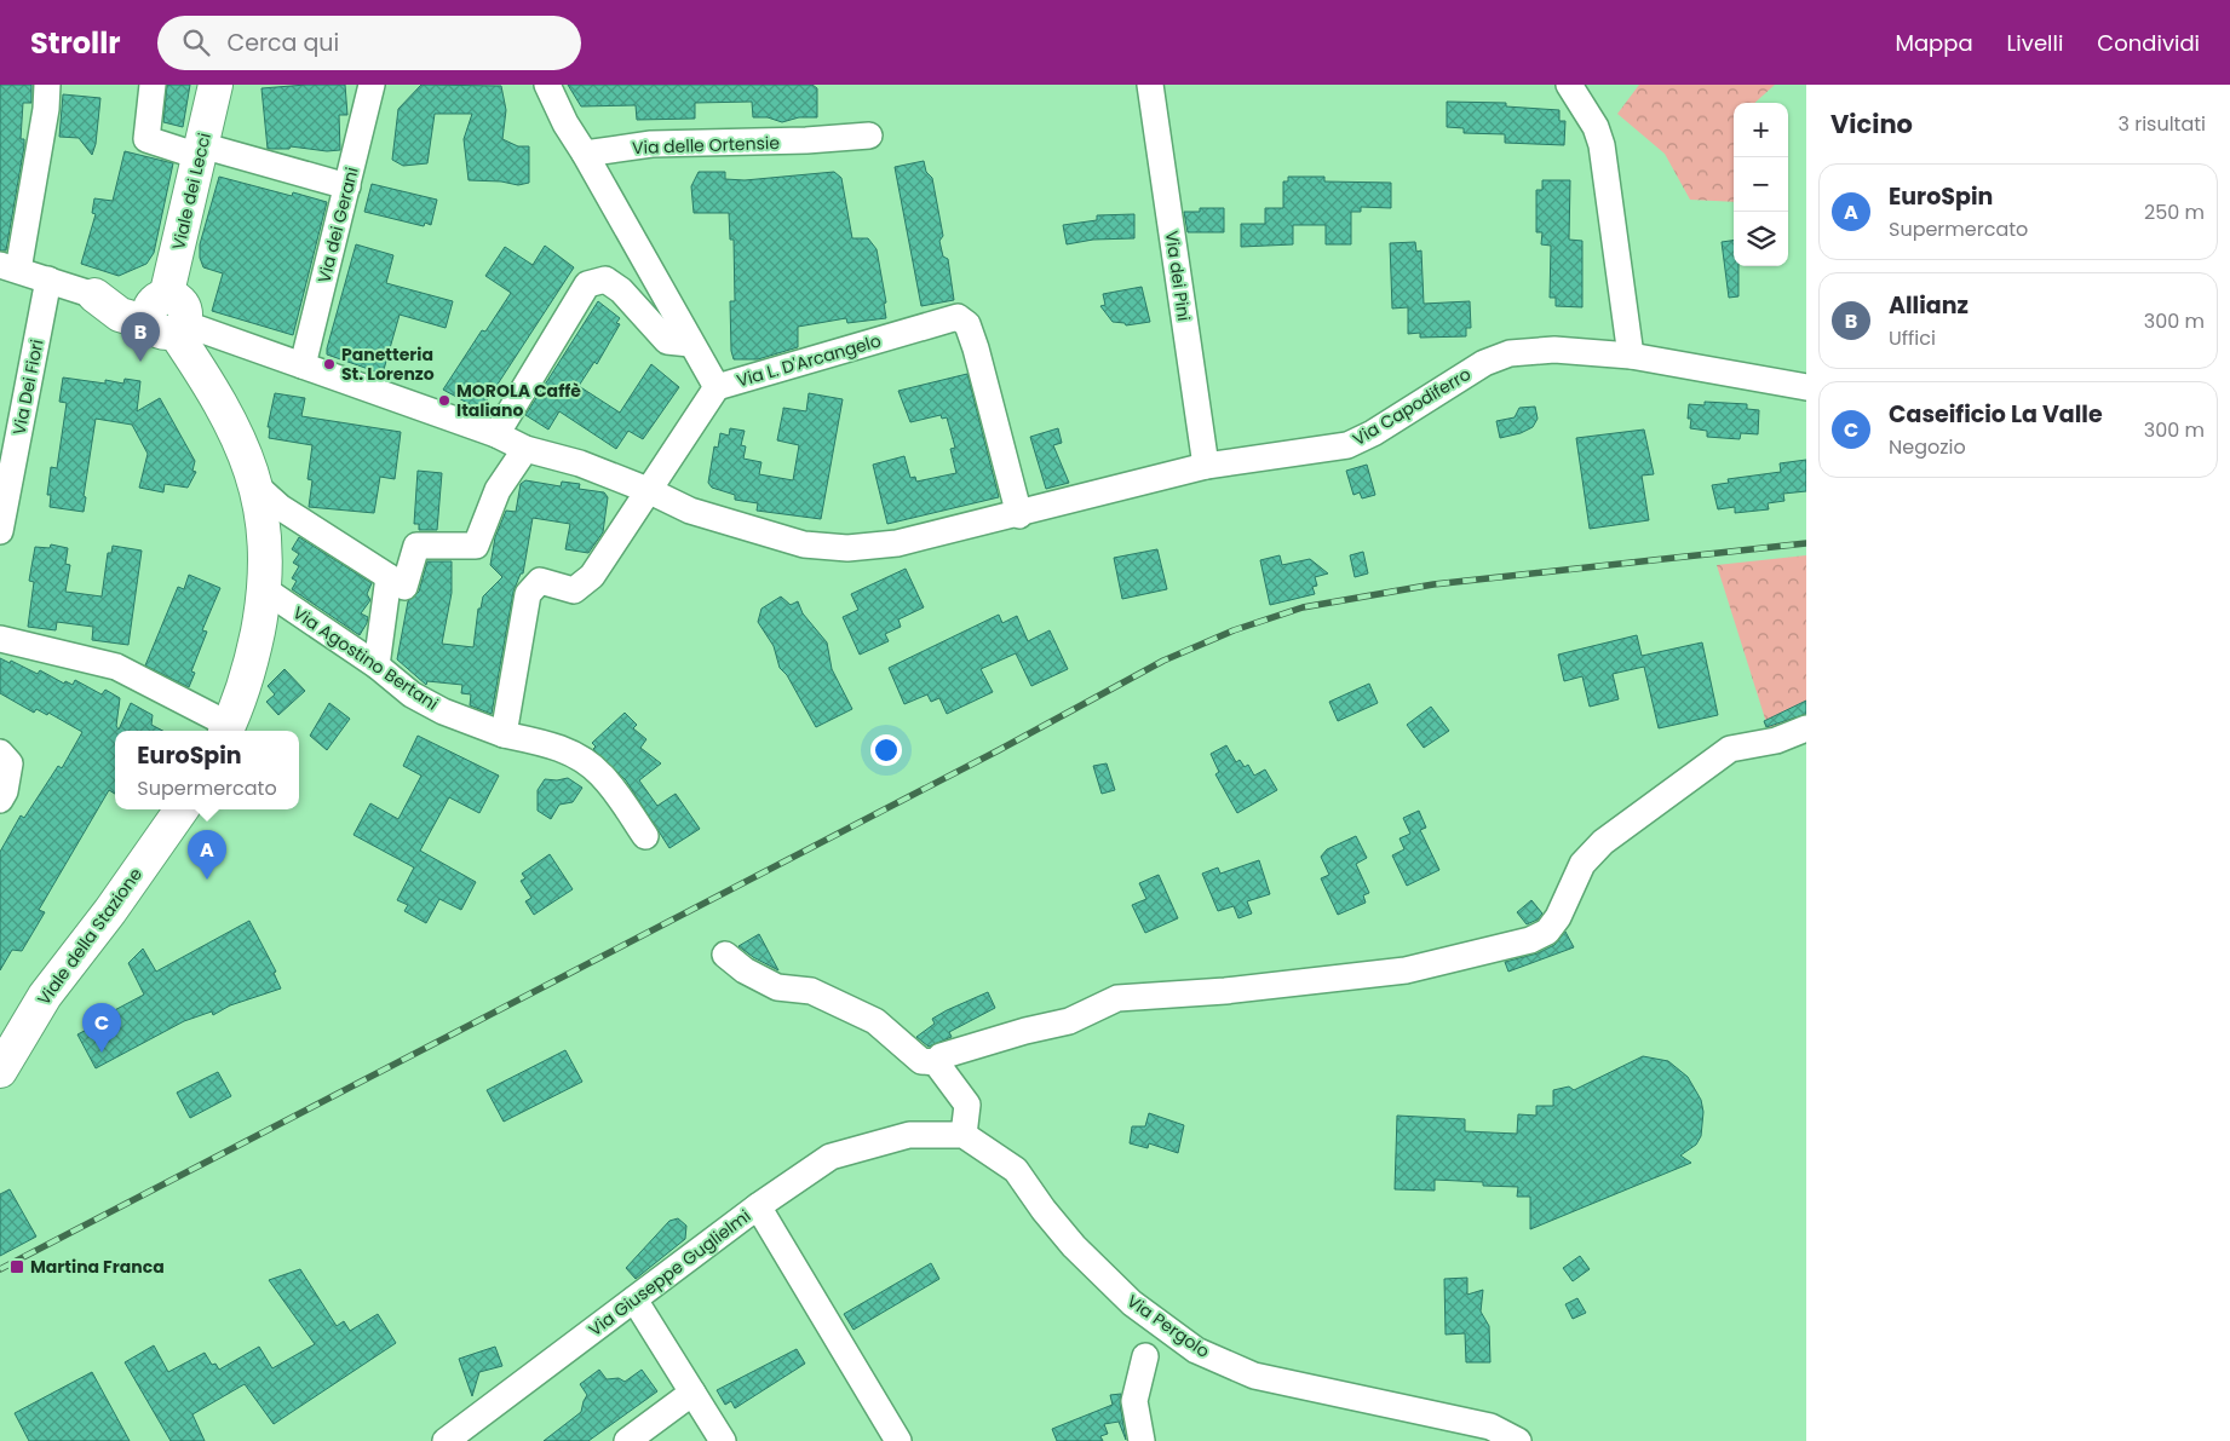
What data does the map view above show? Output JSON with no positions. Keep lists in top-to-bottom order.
{
  "streets": {
    "main road": ["Viale dei Lecci", "Viale della Stazione"],
    "street": [
      "Via delle Ortensie",
      "Via dei Gerani",
      "Via dei Pini",
      "Via L. D'Arcangelo",
      "Via Dei Fiori",
      "Via Capodiferro",
      "Via Agostino Bertani",
      "Via Giuseppe Guglielmi",
      "Via Pergolo"
    ]
  },
  "crossings": [
    ["Via delle Ortensie", "Via L. D'Arcangelo"],
    ["Viale dei Lecci", "Via Capodiferro"],
    ["Via dei Gerani", "Via Capodiferro"],
    ["Via dei Pini", "Via Capodiferro"],
    ["Via L. D'Arcangelo", "Via Capodiferro"],
    ["Via Giuseppe Guglielmi", "Via Pergolo"]
  ],
  "places": {
    "other": ["Panetteria St. Lorenzo", "MOROLA Caffè Italiano"],
    "transit": ["Martina Franca"]
  },
  "page": {
    "header": "Strollr",
    "search": "Cerca qui",
    "nav": ["Mappa", "Livelli", "Condividi"],
    "heading": ["Vicino", "3 risultati"],
    "map_buttons": ["+", "−"],
    "list": [
      {
        "mark": "A",
        "name": "EuroSpin",
        "note": "Supermercato",
        "value": "250 m"
      },
      {
        "mark": "B",
        "name": "Allianz",
        "note": "Uffici",
        "value": "300 m"
      },
      {
        "mark": "C",
        "name": "Caseificio La Valle",
        "note": "Negozio",
        "value": "300 m"
      }
    ],
    "pins": ["B", "A", "C"],
    "popup": ["EuroSpin", "Supermercato"]
  }
}
